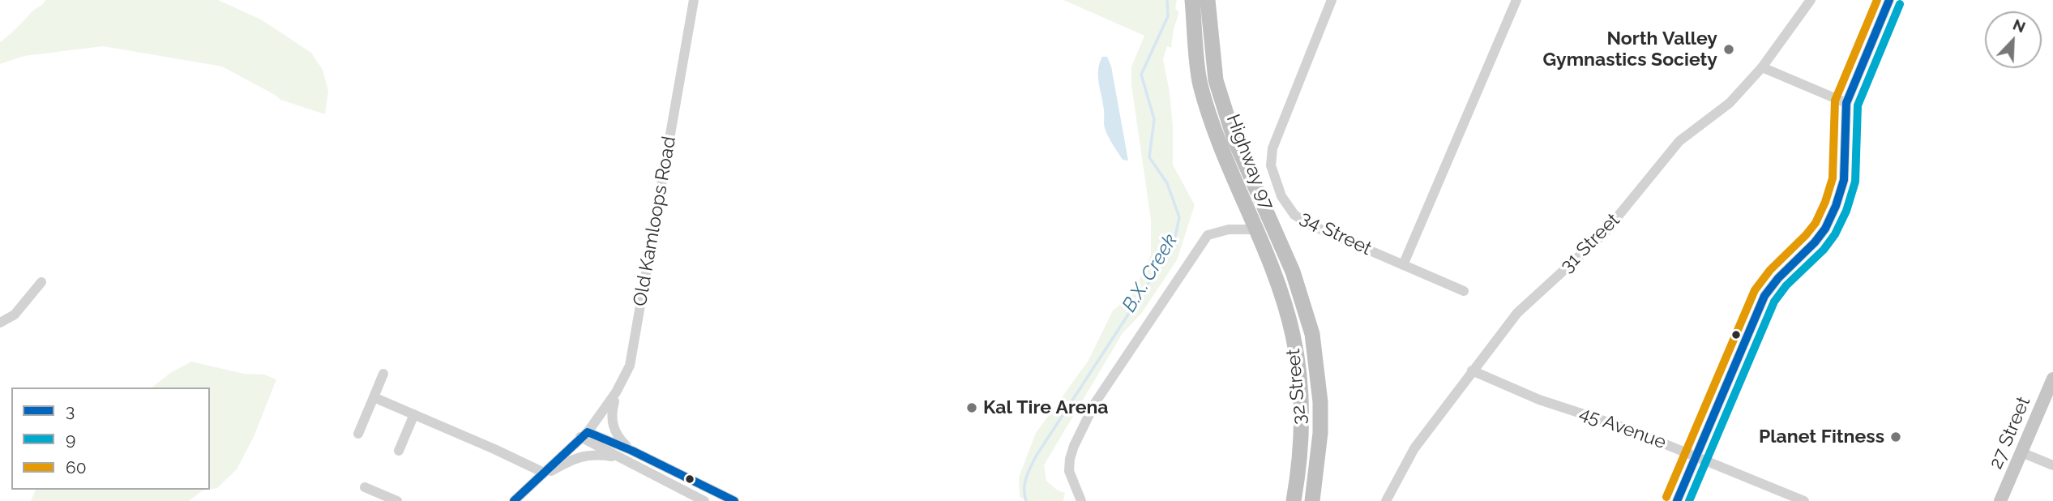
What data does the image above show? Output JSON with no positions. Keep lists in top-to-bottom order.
{
  "streets": {
    "highway": ["Highway 97", "32 Street"],
    "main road": ["27 Street"],
    "street": [
      "Old Kamloops Road",
      "34 Street",
      "31 Street",
      "45 Avenue"
    ]
  },
  "crossings": [
    ["Highway 97", "32 Street"],
    ["31 Street", "45 Avenue"]
  ],
  "water": ["B.X. Creek"],
  "places": ["North Valley Gymnastics Society", "Kal Tire Arena", "Planet Fitness"],
  "lines": ["transit line 3", "transit line 60", "transit line 9"],
  "legend": ["3", "9", "60"],
  "north": "top right"
}
